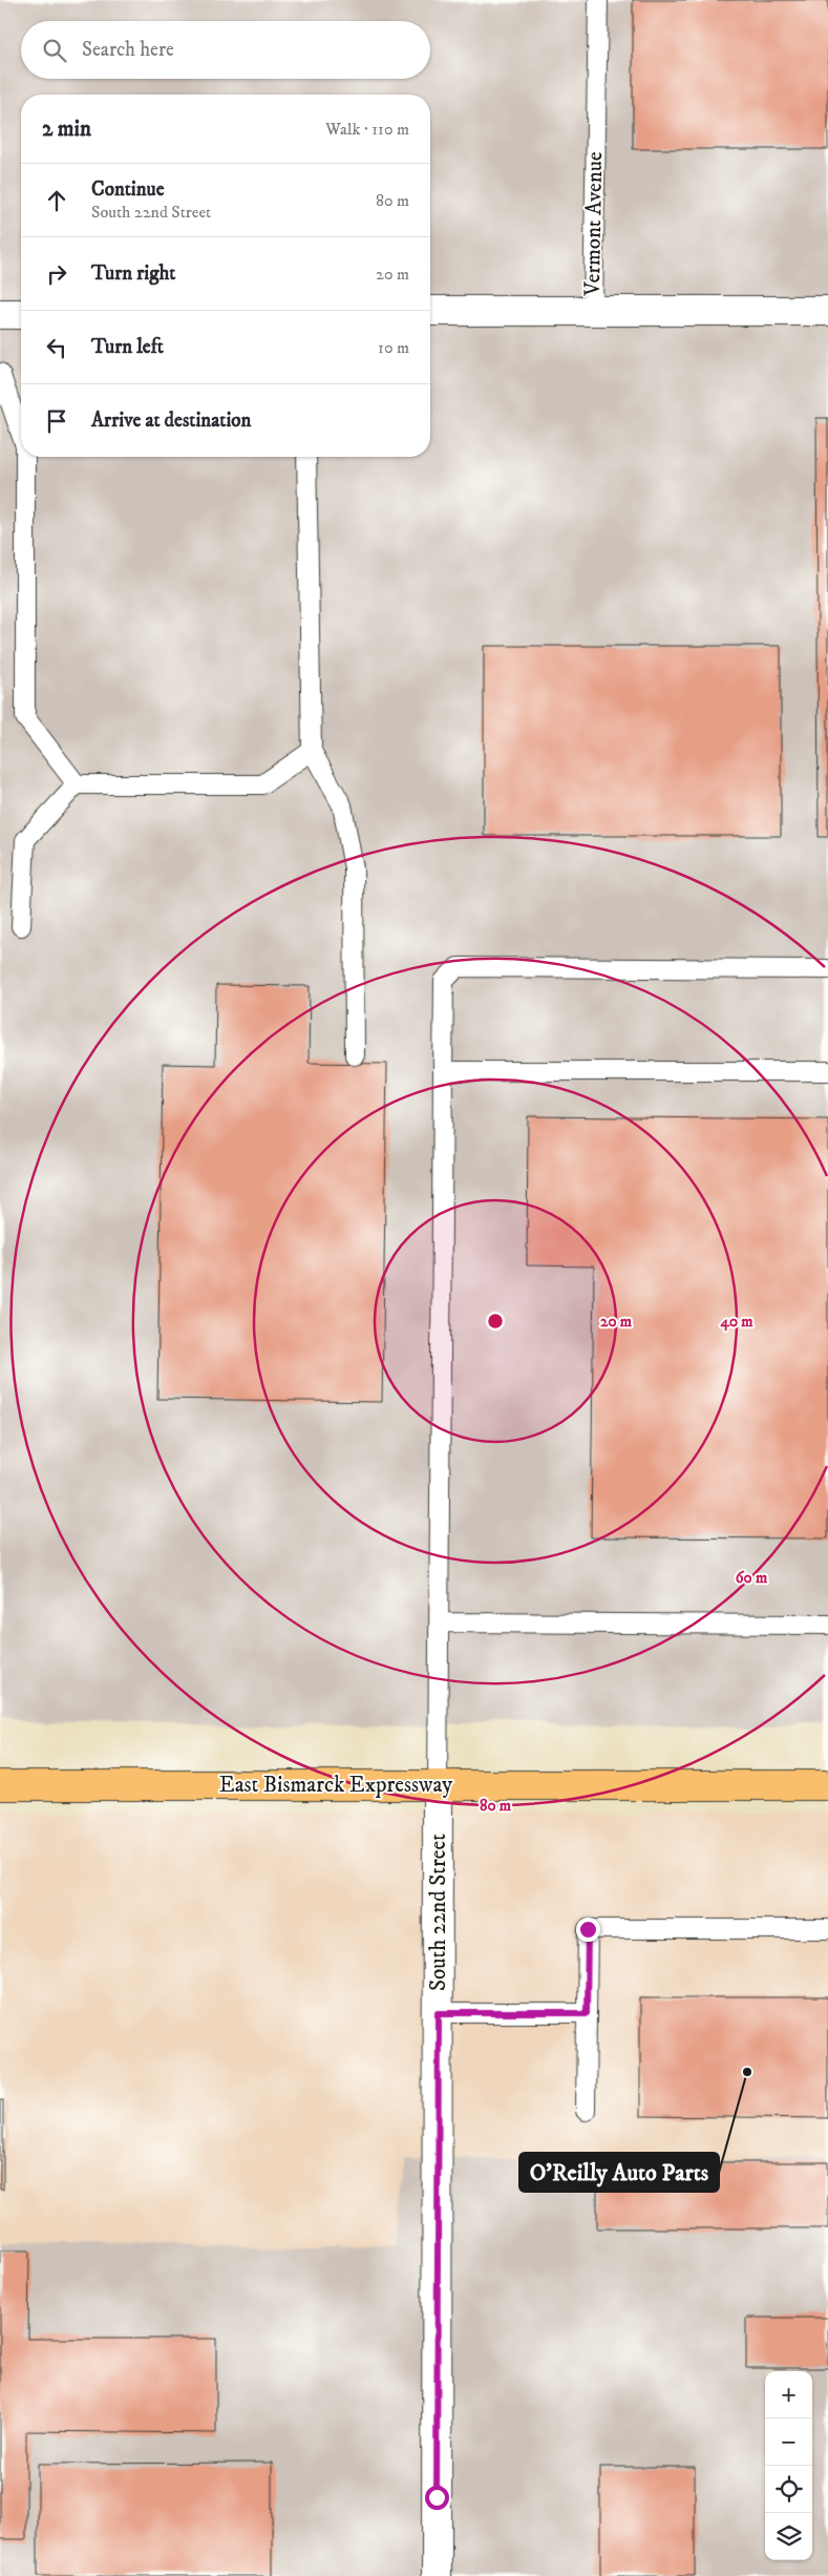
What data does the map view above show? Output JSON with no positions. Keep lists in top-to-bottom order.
{
  "streets": {
    "main road": ["East Bismarck Expressway"],
    "street": ["Vermont Avenue", "South 22nd Street"]
  },
  "crossings": [
    ["East Bismarck Expressway", "South 22nd Street"]
  ],
  "places": ["O'Reilly Auto Parts"],
  "page": {
    "search": "Search here",
    "heading": ["2 min", "Walk · 110 m"],
    "list": [
      ["Continue", "South 22nd Street", "80 m"],
      ["Turn right", "20 m"],
      ["Turn left", "10 m"],
      "Arrive at destination"
    ],
    "map_buttons": ["+", "−"]
  },
  "rings": [
    "20 m",
    "40 m",
    "60 m",
    "80 m"
  ]
}
